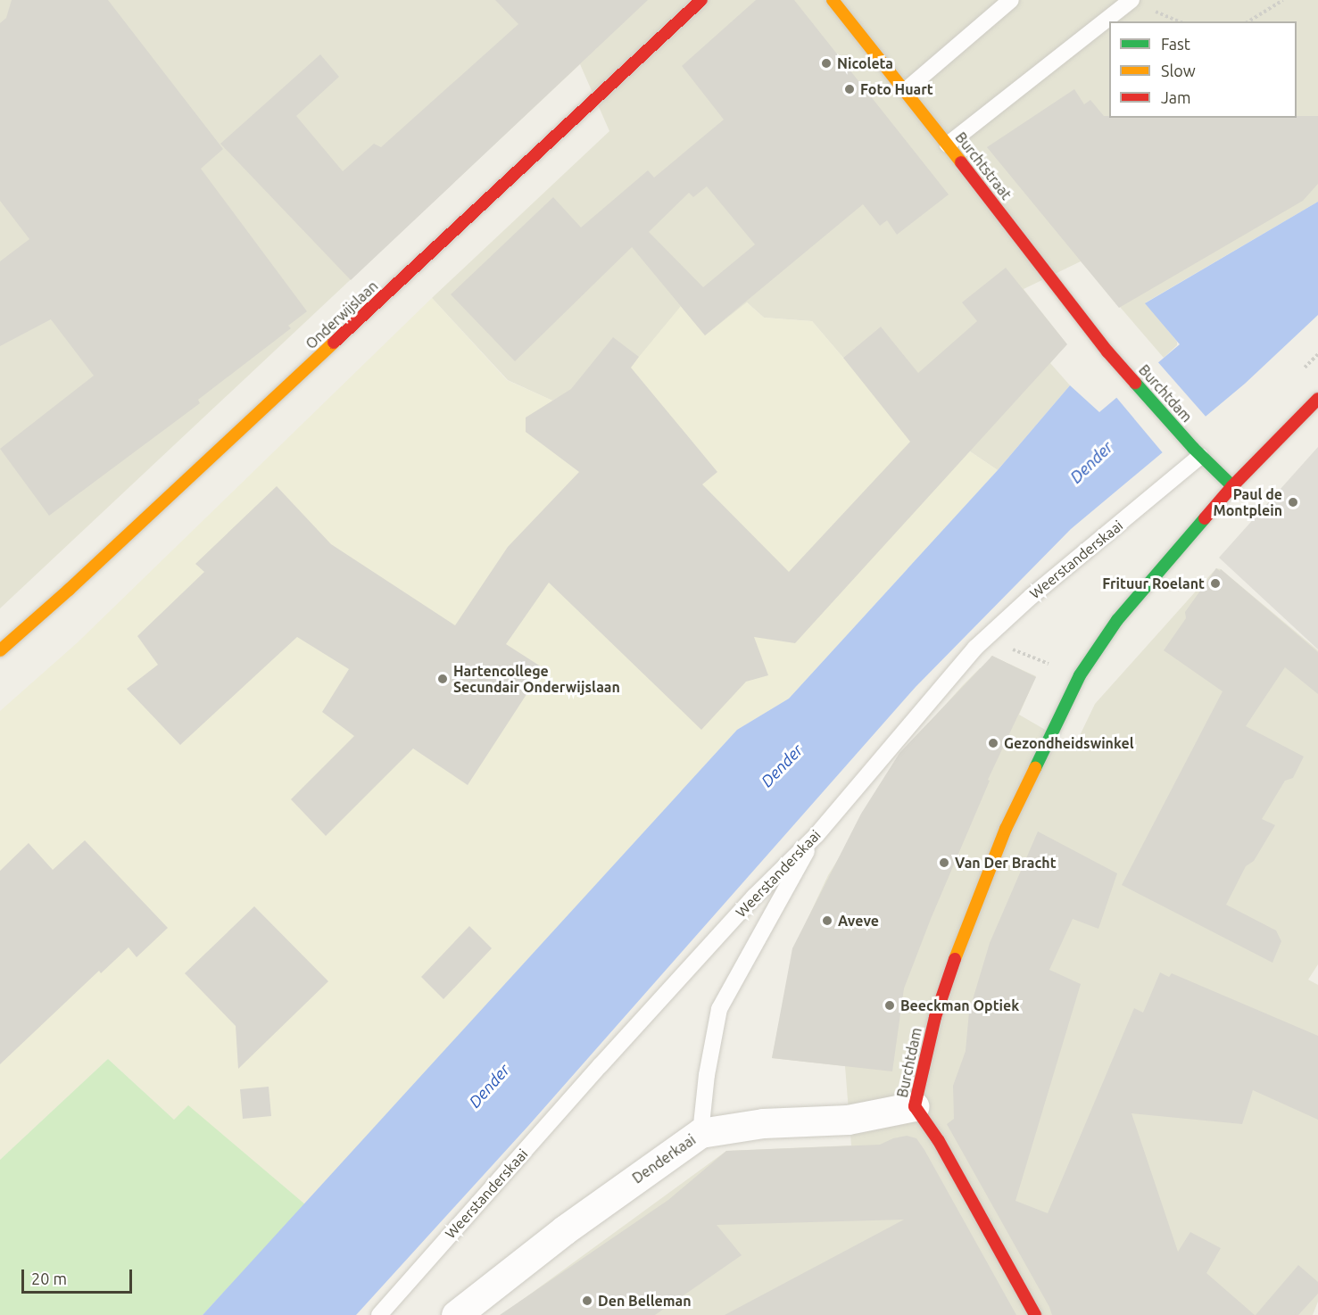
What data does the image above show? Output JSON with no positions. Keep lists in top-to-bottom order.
{
  "streets": {
    "street": [
      "Burchtstraat",
      "Onderwijslaan",
      "Burchtdam",
      "Denderkaai"
    ],
    "lane": ["Weerstanderskaai"]
  },
  "crossings": [
    ["Burchtstraat", "Burchtdam"],
    ["Burchtdam", "Weerstanderskaai"],
    ["Burchtdam", "Denderkaai"]
  ],
  "water": ["Dender"],
  "places": [
    "Nicoleta",
    "Foto Huart",
    "Paul de Montplein",
    "Frituur Roelant",
    "Hartencollege Secundair Onderwijslaan",
    "Gezondheidswinkel",
    "Van Der Bracht",
    "Aveve",
    "Beeckman Optiek",
    "Den Belleman"
  ],
  "legend": ["Fast", "Slow", "Jam"],
  "scale_bar": "20 m"
}
